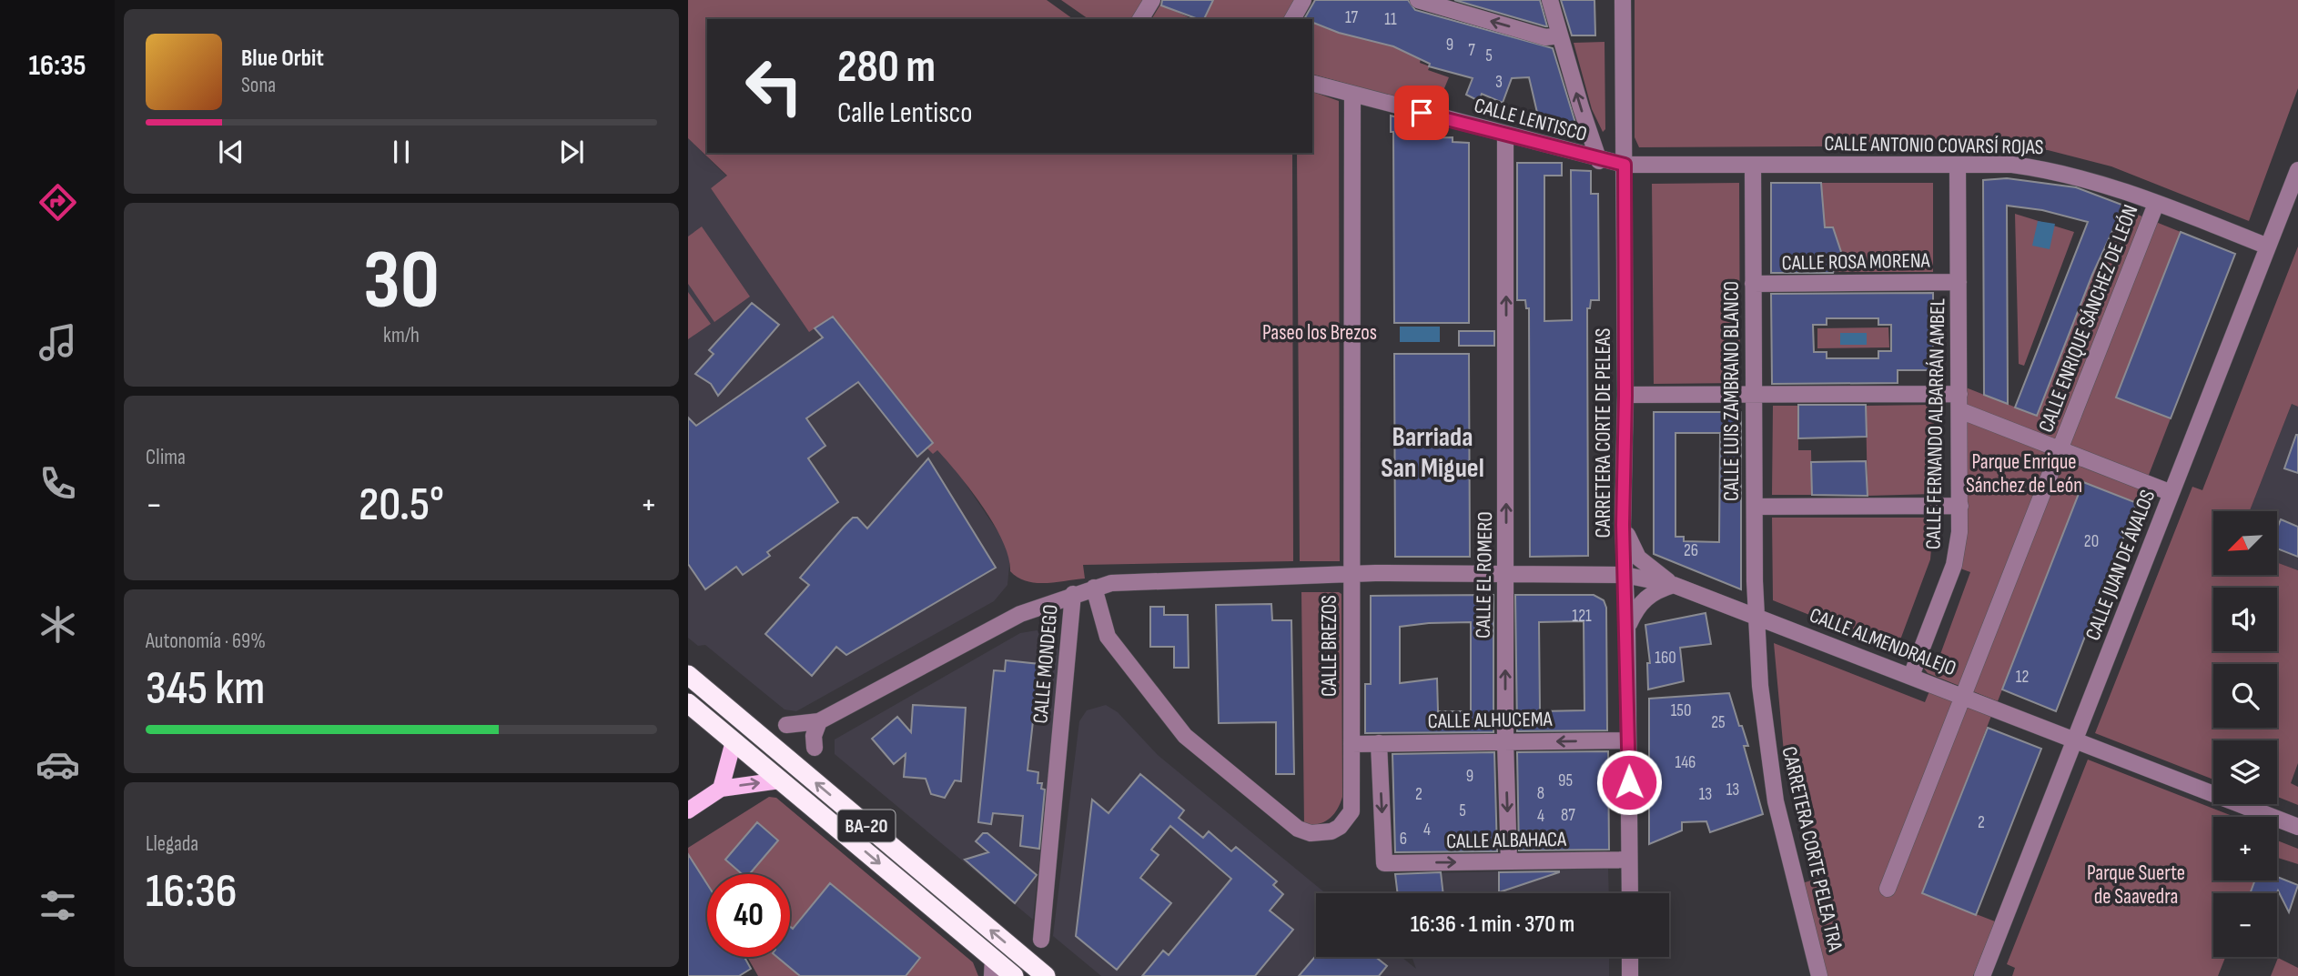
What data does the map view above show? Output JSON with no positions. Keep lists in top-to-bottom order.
{
  "streets": {
    "highway": ["BA-20"],
    "street": [
      "CALLE LENTISCO",
      "CALLE ANTONIO COVARSÍ ROJAS",
      "CALLE ROSA MORENA",
      "CALLE ENRIQUE SÁNCHEZ DE LEÓN",
      "CALLE LUIS ZAMBRANO BLANCO",
      "CALLE FERNANDO ALBARRÁN AMBEL",
      "CARRETERA CORTE DE PELEAS",
      "CALLE JUAN DE ÁVALOS",
      "CALLE EL ROMERO",
      "CALLE ALMENDRALEJO",
      "CALLE BREZOS",
      "CALLE MONDEGO",
      "CALLE ALHUCEMA",
      "CALLE ALBAHACA",
      "CARRETERA CORTE PELEA TRA"
    ]
  },
  "crossings": [
    ["CALLE LENTISCO", "CALLE ANTONIO COVARSÍ ROJAS"],
    ["CALLE LENTISCO", "CARRETERA CORTE DE PELEAS"],
    ["CALLE LENTISCO", "CALLE EL ROMERO"],
    ["CALLE LENTISCO", "CALLE BREZOS"],
    ["CALLE ANTONIO COVARSÍ ROJAS", "CALLE ENRIQUE SÁNCHEZ DE LEÓN"],
    ["CALLE ANTONIO COVARSÍ ROJAS", "CALLE LUIS ZAMBRANO BLANCO"],
    ["CALLE ANTONIO COVARSÍ ROJAS", "CALLE FERNANDO ALBARRÁN AMBEL"],
    ["CALLE ANTONIO COVARSÍ ROJAS", "CARRETERA CORTE DE PELEAS"],
    ["CALLE ANTONIO COVARSÍ ROJAS", "CALLE JUAN DE ÁVALOS"],
    ["CALLE ROSA MORENA", "CALLE LUIS ZAMBRANO BLANCO"],
    ["CALLE ROSA MORENA", "CALLE FERNANDO ALBARRÁN AMBEL"],
    ["CALLE ENRIQUE SÁNCHEZ DE LEÓN", "CALLE ALMENDRALEJO"],
    ["CALLE LUIS ZAMBRANO BLANCO", "CALLE ALMENDRALEJO"],
    ["CALLE LUIS ZAMBRANO BLANCO", "CARRETERA CORTE PELEA TRA"],
    ["CALLE FERNANDO ALBARRÁN AMBEL", "CALLE ALMENDRALEJO"],
    ["CARRETERA CORTE DE PELEAS", "CALLE ALMENDRALEJO"],
    ["CARRETERA CORTE DE PELEAS", "CALLE MONDEGO"],
    ["CARRETERA CORTE DE PELEAS", "CALLE ALHUCEMA"],
    ["CARRETERA CORTE DE PELEAS", "CALLE ALBAHACA"],
    ["CALLE JUAN DE ÁVALOS", "CALLE ALMENDRALEJO"],
    ["CALLE EL ROMERO", "CALLE MONDEGO"],
    ["CALLE EL ROMERO", "CALLE ALHUCEMA"],
    ["CALLE EL ROMERO", "CALLE ALBAHACA"],
    ["CALLE ALMENDRALEJO", "CALLE MONDEGO"],
    ["CALLE ALMENDRALEJO", "CARRETERA CORTE PELEA TRA"],
    ["CALLE BREZOS", "CALLE MONDEGO"],
    ["CALLE BREZOS", "CALLE ALHUCEMA"],
    ["CALLE ALHUCEMA", "CALLE ALBAHACA"]
  ],
  "one_way": ["CALLE ALHUCEMA"],
  "districts": ["Barriada San Miguel"],
  "parks": ["Paseo los Brezos", "Parque Enrique Sánchez de León", "Parque Suerte de Saavedra"],
  "house_numbers": [
    "17",
    "11",
    "9",
    "7",
    "5",
    "3",
    "20",
    "26",
    "121",
    "160",
    "12",
    "150",
    "25",
    "146",
    "9",
    "95",
    "13",
    "8",
    "2",
    "13",
    "5",
    "87",
    "4",
    "2",
    "4",
    "6"
  ],
  "north": "bottom left",
  "page": {
    "tabs": "16:35",
    "turn": ["280 m", "Calle Lentisco"],
    "song": ["Blue Orbit", "Sona"],
    "tile": [
      ["30", "km/h"],
      "Clima",
      ["Autonomía · 69%", "345 km"],
      ["Llegada", "16:36"]
    ],
    "heat": ["−", "20.5°", "+"],
    "map_buttons": ["+", "−"],
    "limit": "40",
    "trip": "16:36 · 1 min · 370 m"
  }
}
